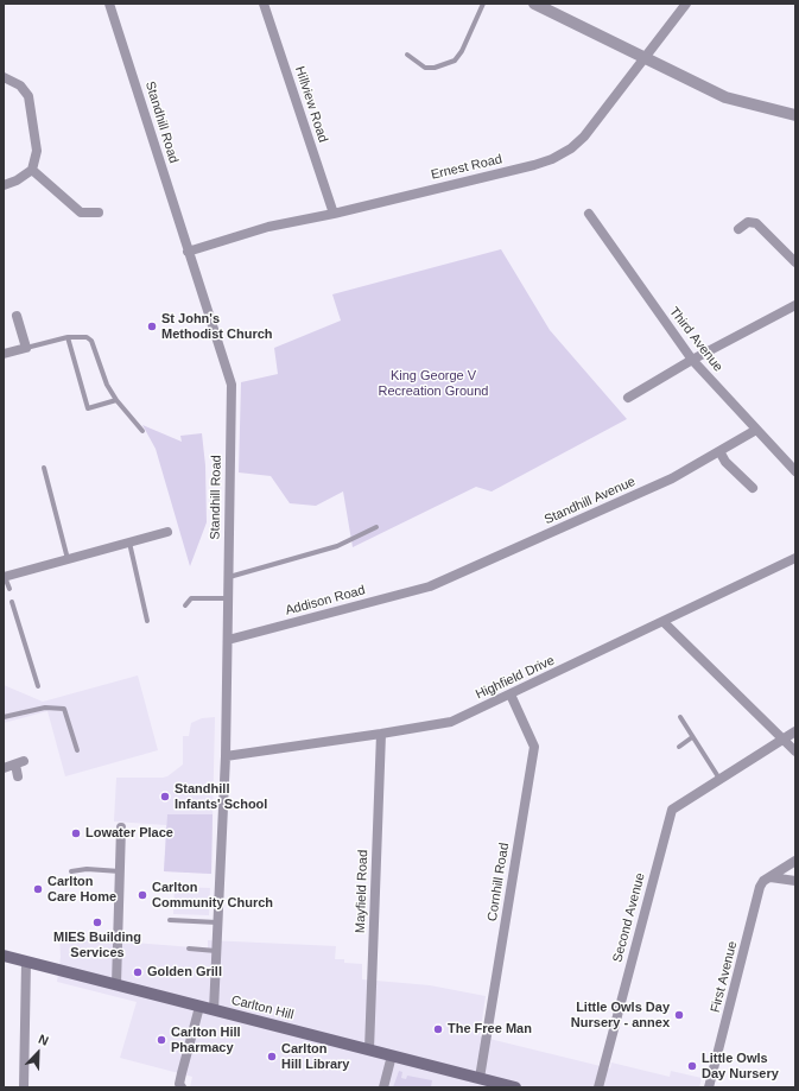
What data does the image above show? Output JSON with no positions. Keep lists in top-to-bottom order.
{
  "streets": {
    "main road": ["Carlton Hill"],
    "street": [
      "Hillview Road",
      "Standhill Road",
      "Ernest Road",
      "Third Avenue",
      "Standhill Avenue",
      "Addison Road",
      "Highfield Drive",
      "Cornhill Road",
      "Mayfield Road",
      "Second Avenue",
      "First Avenue"
    ]
  },
  "crossings": [
    ["Hillview Road", "Ernest Road"],
    ["Standhill Road", "Ernest Road"],
    ["Standhill Road", "Addison Road"],
    ["Standhill Road", "Highfield Drive"],
    ["Standhill Road", "Carlton Hill"],
    ["Third Avenue", "Standhill Avenue"],
    ["Standhill Avenue", "Addison Road"],
    ["Highfield Drive", "Cornhill Road"],
    ["Highfield Drive", "Mayfield Road"],
    ["Cornhill Road", "Carlton Hill"],
    ["Mayfield Road", "Carlton Hill"]
  ],
  "parks": ["King George V Recreation Ground"],
  "places": [
    "St John's Methodist Church",
    "Standhill Infants' School",
    "Lowater Place",
    "Carlton Care Home",
    "Carlton Community Church",
    "MIES Building Services",
    "Golden Grill",
    "Little Owls Day Nursery - annex",
    "The Free Man",
    "Carlton Hill Pharmacy",
    "Carlton Hill Library",
    "Little Owls Day Nursery"
  ],
  "north": "top right"
}
